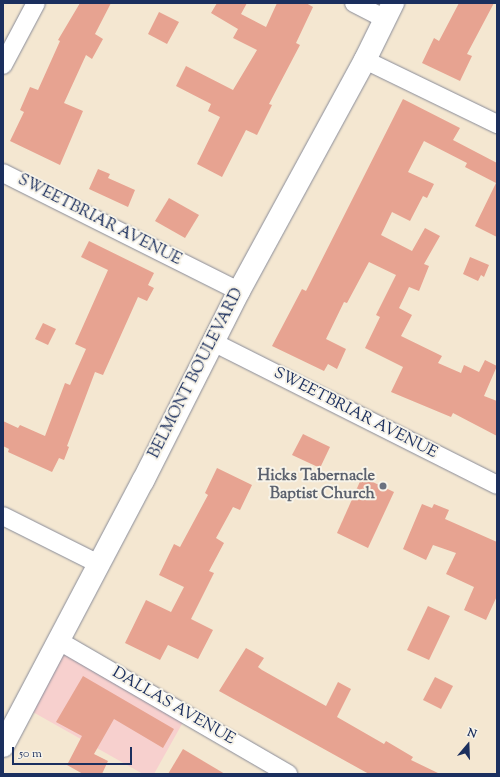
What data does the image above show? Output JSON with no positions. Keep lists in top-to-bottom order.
{
  "streets": {
    "street": ["SWEETBRIAR AVENUE", "BELMONT BOULEVARD", "DALLAS AVENUE"]
  },
  "crossings": [
    ["SWEETBRIAR AVENUE", "BELMONT BOULEVARD"],
    ["BELMONT BOULEVARD", "DALLAS AVENUE"]
  ],
  "places": ["Hicks Tabernacle Baptist Church"],
  "scale_bar": "50 m",
  "north": "top"
}
